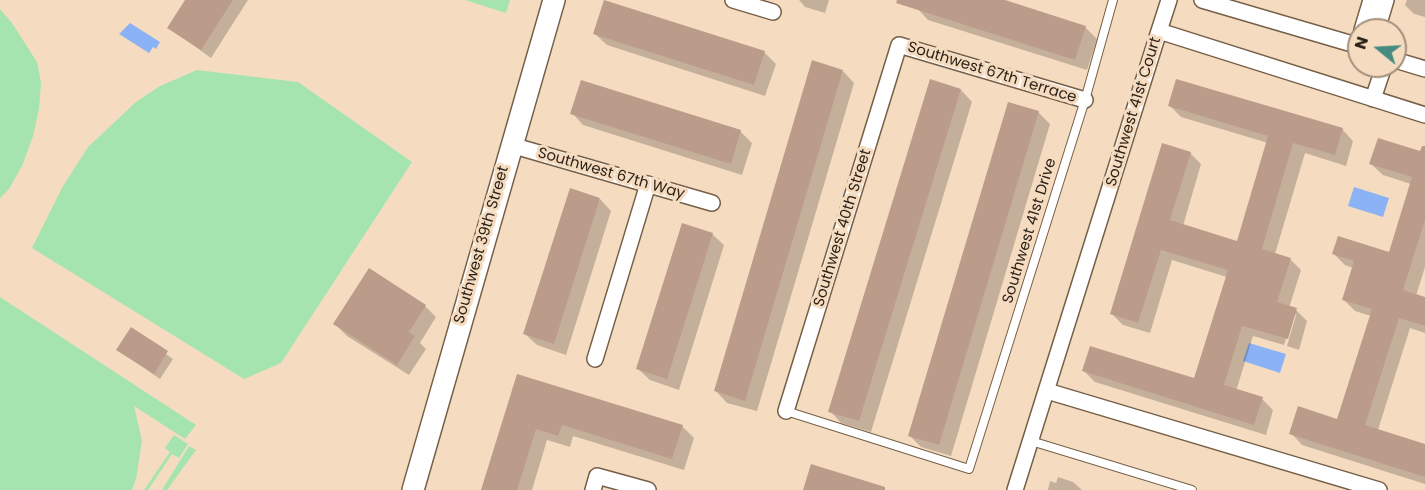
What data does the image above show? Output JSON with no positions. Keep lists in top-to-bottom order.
{
  "streets": {
    "street": [
      "Southwest 67th Terrace",
      "Southwest 41st Court",
      "Southwest 67th Way",
      "Southwest 40th Street",
      "Southwest 39th Street"
    ],
    "lane": ["Southwest 41st Drive"]
  },
  "crossings": [
    ["Southwest 67th Terrace", "Southwest 40th Street"],
    ["Southwest 67th Terrace", "Southwest 41st Drive"],
    ["Southwest 67th Way", "Southwest 39th Street"],
    ["Southwest 40th Street", "Southwest 41st Drive"]
  ],
  "north": "left"
}
